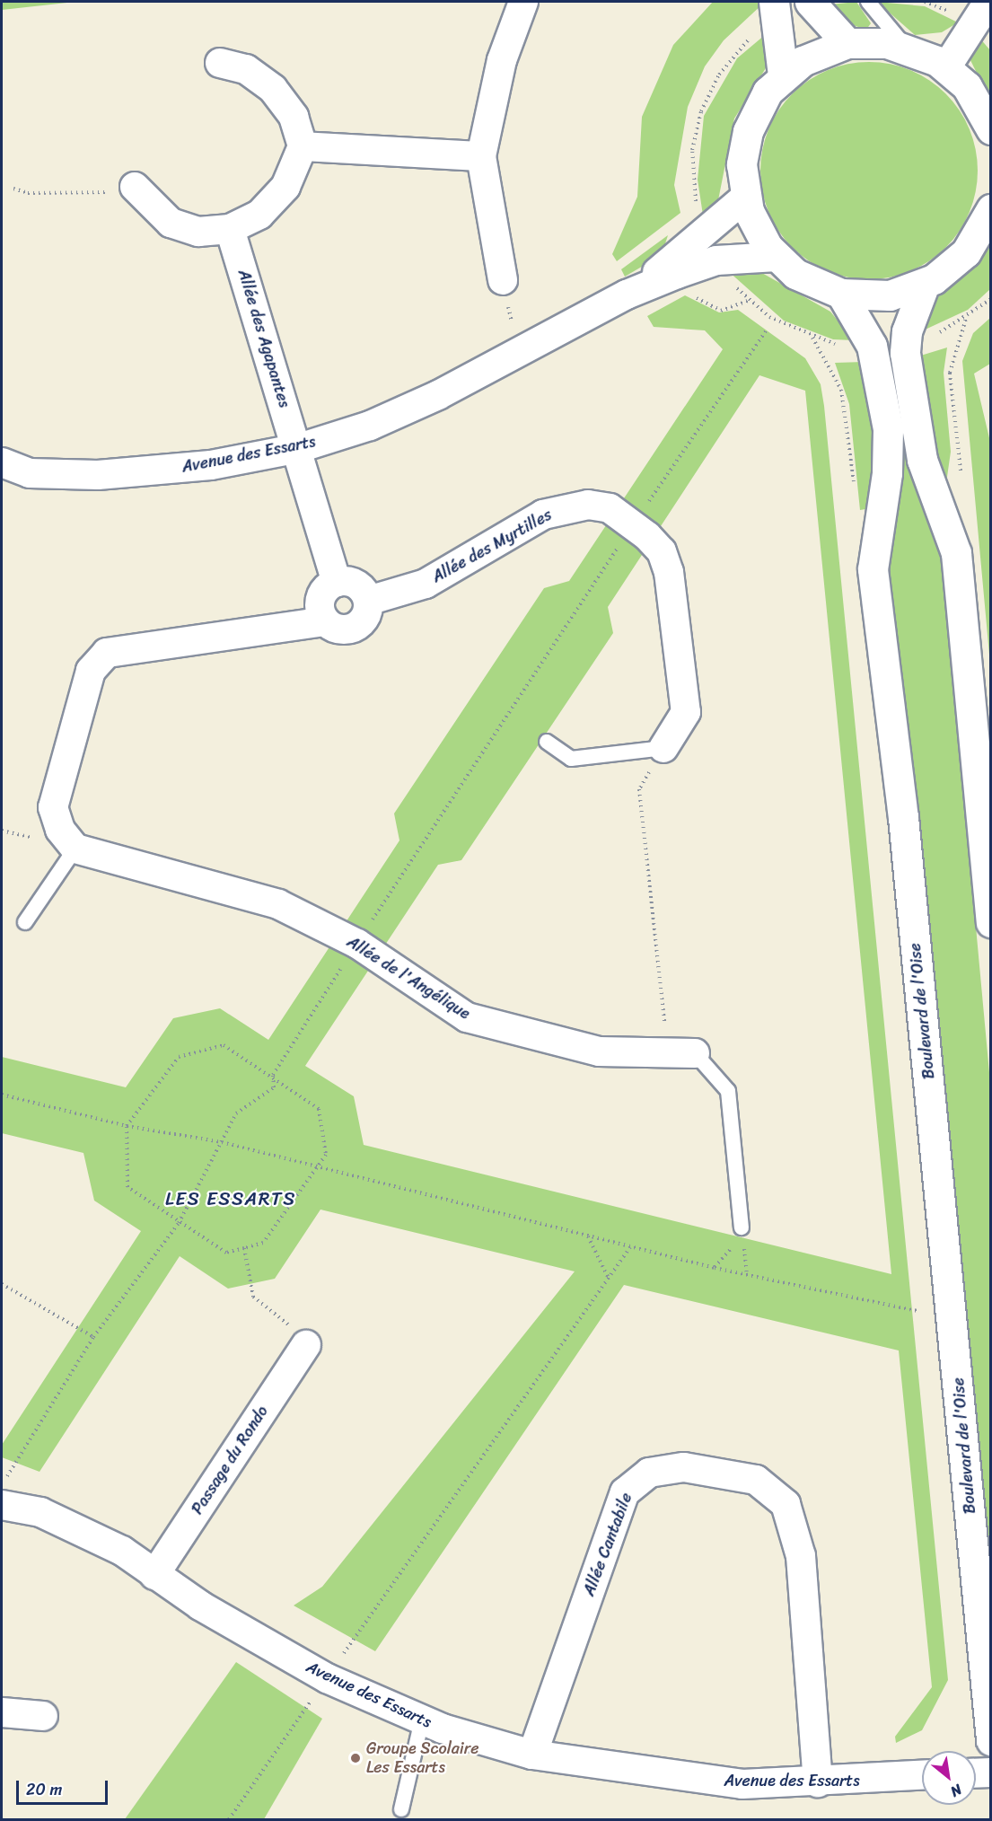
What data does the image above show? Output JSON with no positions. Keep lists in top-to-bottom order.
{
  "streets": {
    "main road": ["Boulevard de l'Oise"],
    "street": [
      "Allée des Agapantes",
      "Avenue des Essarts",
      "Allée des Myrtilles",
      "Allée de l'Angélique",
      "Passage du Rondo",
      "Allée Cantabile"
    ]
  },
  "crossings": [
    ["Allée des Agapantes", "Avenue des Essarts"],
    ["Avenue des Essarts", "Passage du Rondo"],
    ["Avenue des Essarts", "Allée Cantabile"]
  ],
  "districts": ["LES ESSARTS"],
  "places": ["Groupe Scolaire Les Essarts"],
  "scale_bar": "20 m",
  "north": "bottom right"
}
